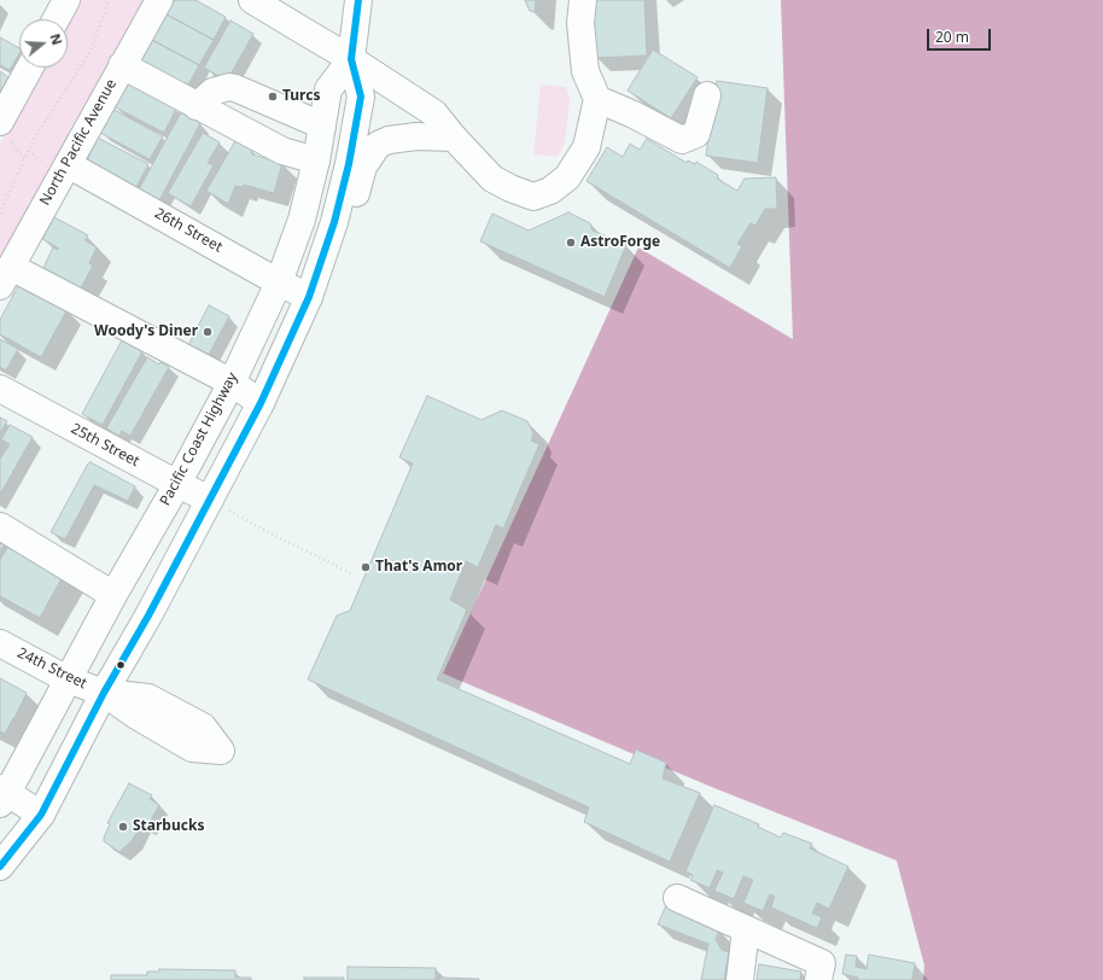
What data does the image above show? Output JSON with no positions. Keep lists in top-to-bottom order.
{
  "streets": {
    "main road": [
      "North Pacific Avenue",
      "26th Street",
      "Pacific Coast Highway",
      "25th Street",
      "24th Street"
    ]
  },
  "crossings": [
    ["North Pacific Avenue", "26th Street"],
    ["26th Street", "Pacific Coast Highway"],
    ["Pacific Coast Highway", "25th Street"],
    ["Pacific Coast Highway", "24th Street"]
  ],
  "places": [
    "Turcs",
    "AstroForge",
    "Woody's Diner",
    "That's Amor",
    "Starbucks"
  ],
  "scale_bar": "20 m",
  "north": "right"
}
